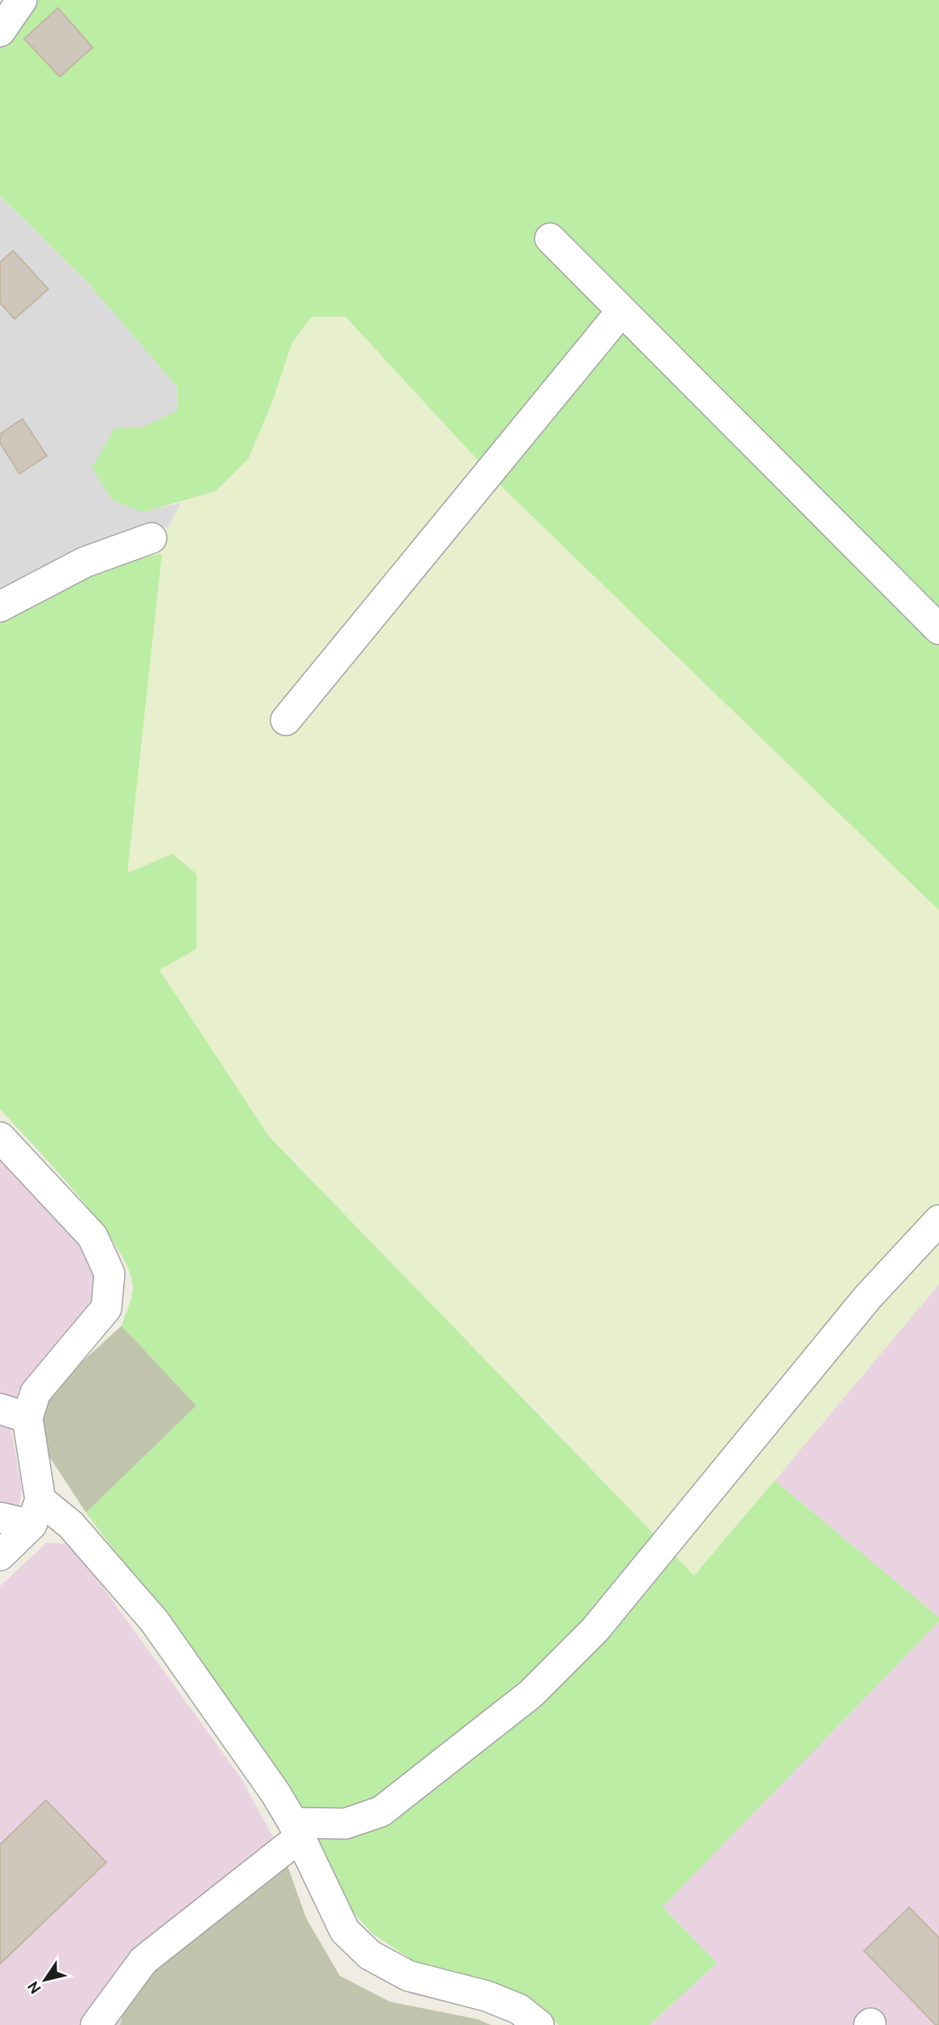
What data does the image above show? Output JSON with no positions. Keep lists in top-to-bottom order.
{
  "north": "bottom left"
}
